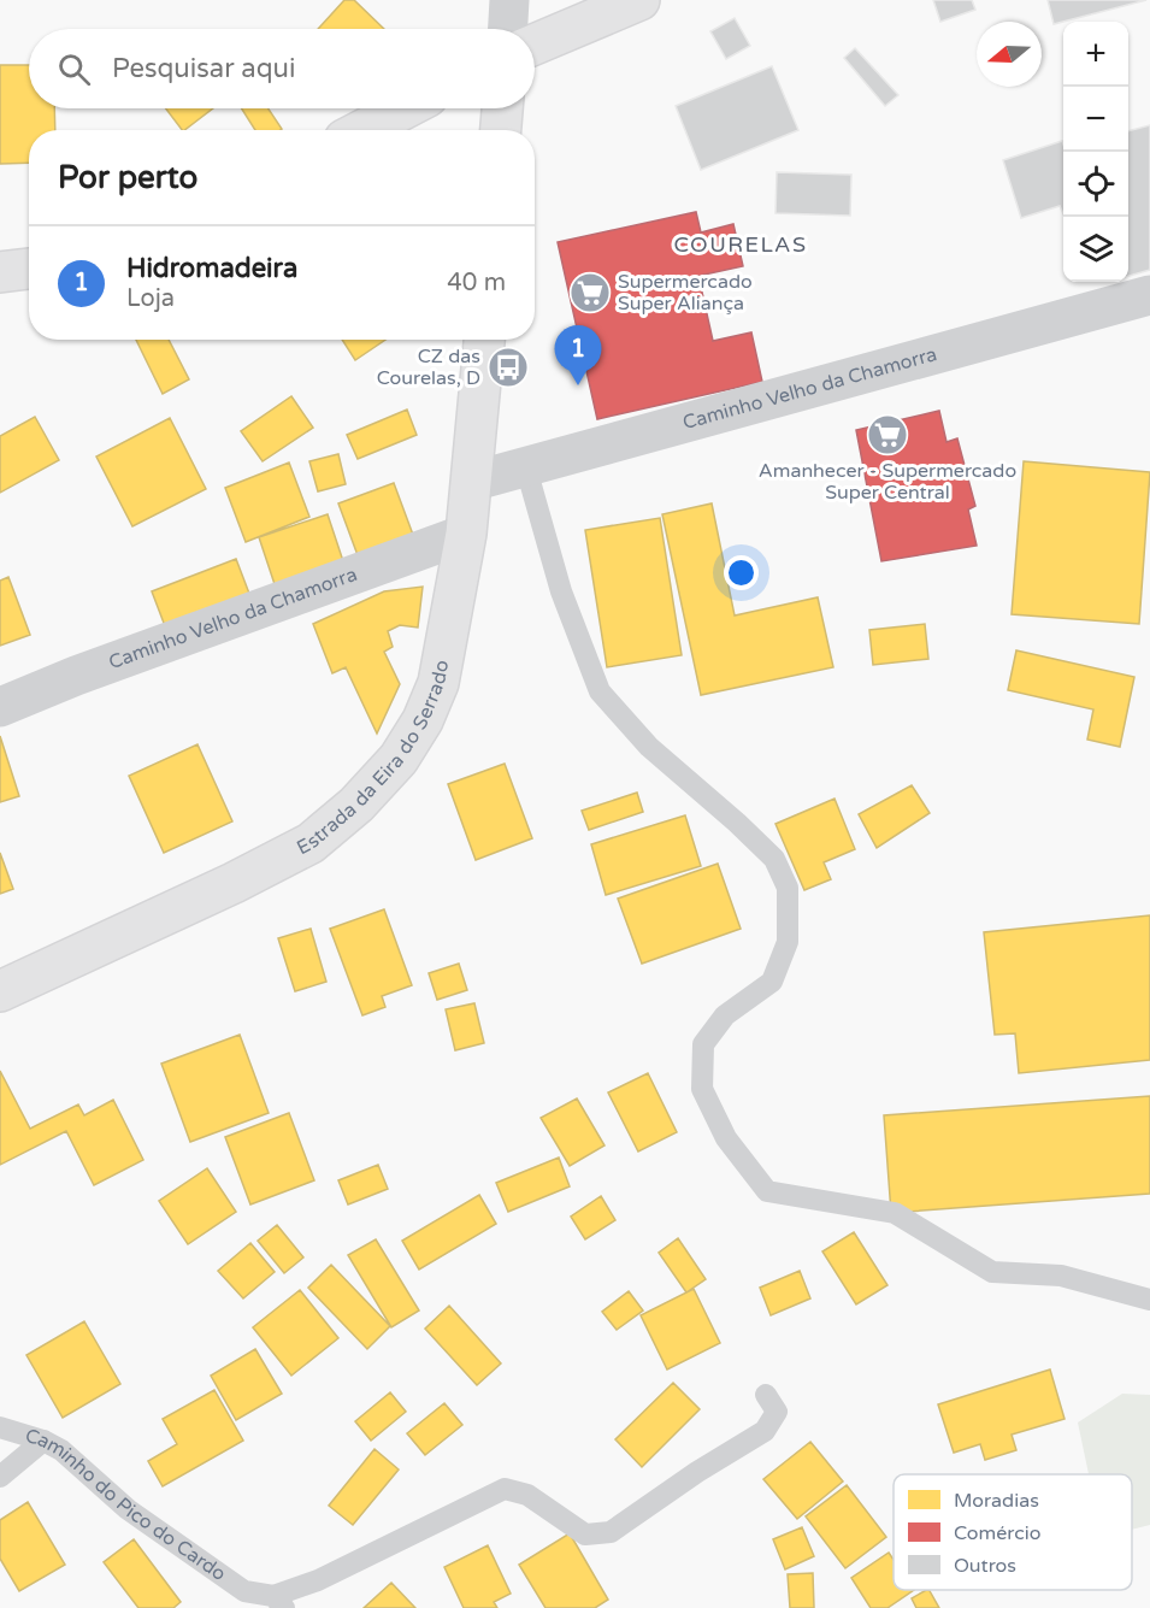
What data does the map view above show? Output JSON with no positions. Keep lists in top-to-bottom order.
{
  "streets": {
    "main road": ["Estrada da Eira do Serrado"],
    "street": ["Caminho Velho da Chamorra"],
    "lane": ["Caminho do Pico do Cardo"]
  },
  "crossings": [
    ["Caminho Velho da Chamorra", "Estrada da Eira do Serrado"]
  ],
  "districts": ["COURELAS"],
  "places": {
    "supermarket": ["Supermercado Super Aliança", "Amanhecer - Supermercado Super Central"],
    "bus stop": ["CZ das Courelas, D"]
  },
  "legend": ["Moradias", "Comércio", "Outros"],
  "north": "left",
  "page": {
    "map_buttons": ["+", "−"],
    "search": "Pesquisar aqui",
    "heading": "Por perto",
    "list": [
      {
        "mark": "1",
        "name": "Hidromadeira",
        "note": "Loja",
        "value": "40 m"
      }
    ],
    "pins": "1"
  }
}
